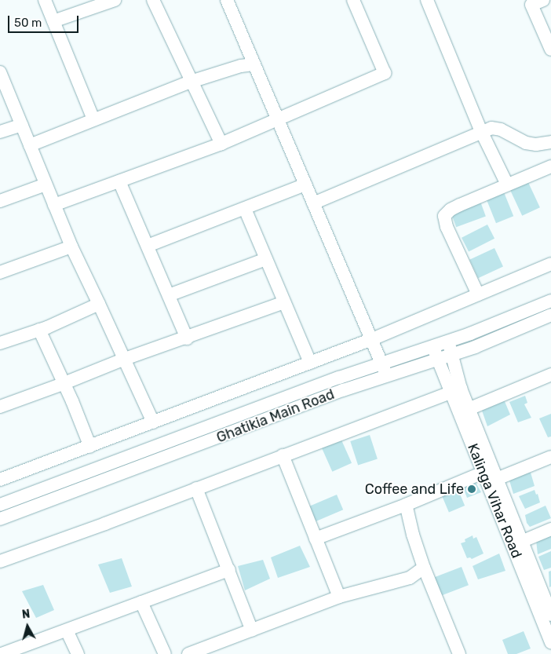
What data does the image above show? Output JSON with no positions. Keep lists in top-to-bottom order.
{
  "streets": {
    "street": ["Ghatikia Main Road", "Kalinga Vihar Road"]
  },
  "crossings": [
    ["Ghatikia Main Road", "Kalinga Vihar Road"]
  ],
  "places": ["Coffee and Life"],
  "scale_bar": "50 m",
  "north": "top"
}
